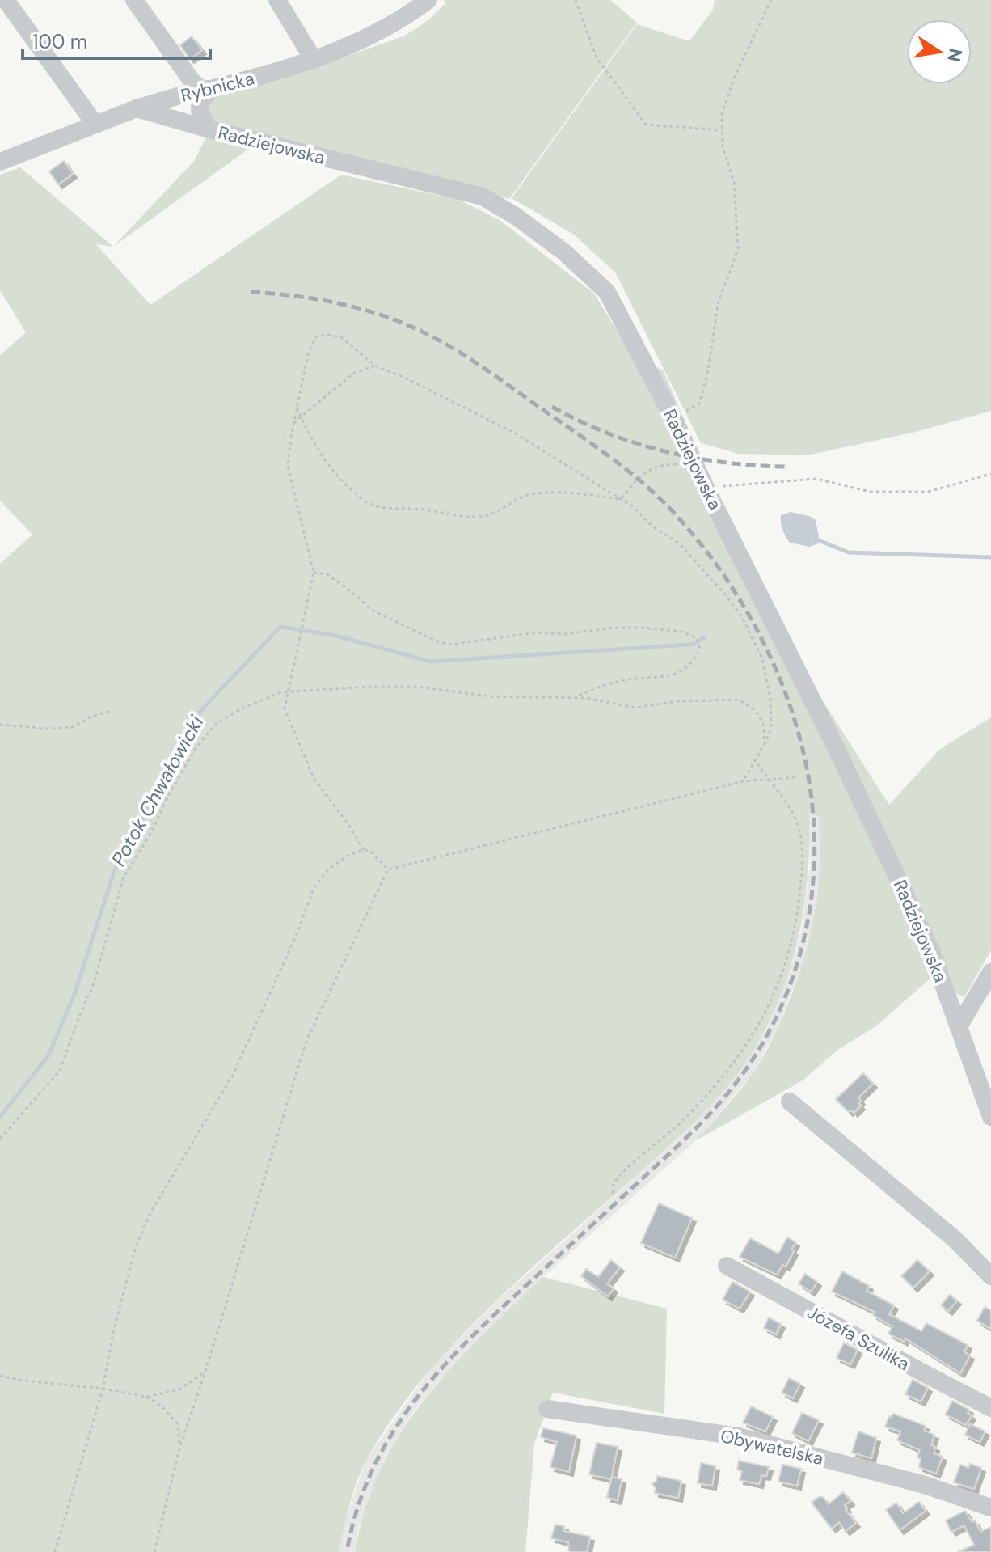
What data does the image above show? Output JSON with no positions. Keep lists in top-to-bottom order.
{
  "streets": {
    "street": [
      "Rybnicka",
      "Radziejowska",
      "Józefa Szulika",
      "Obywatelska"
    ]
  },
  "crossings": [
    ["Rybnicka", "Radziejowska"]
  ],
  "water": ["Potok Chwałowicki"],
  "scale_bar": "100 m",
  "north": "right"
}
